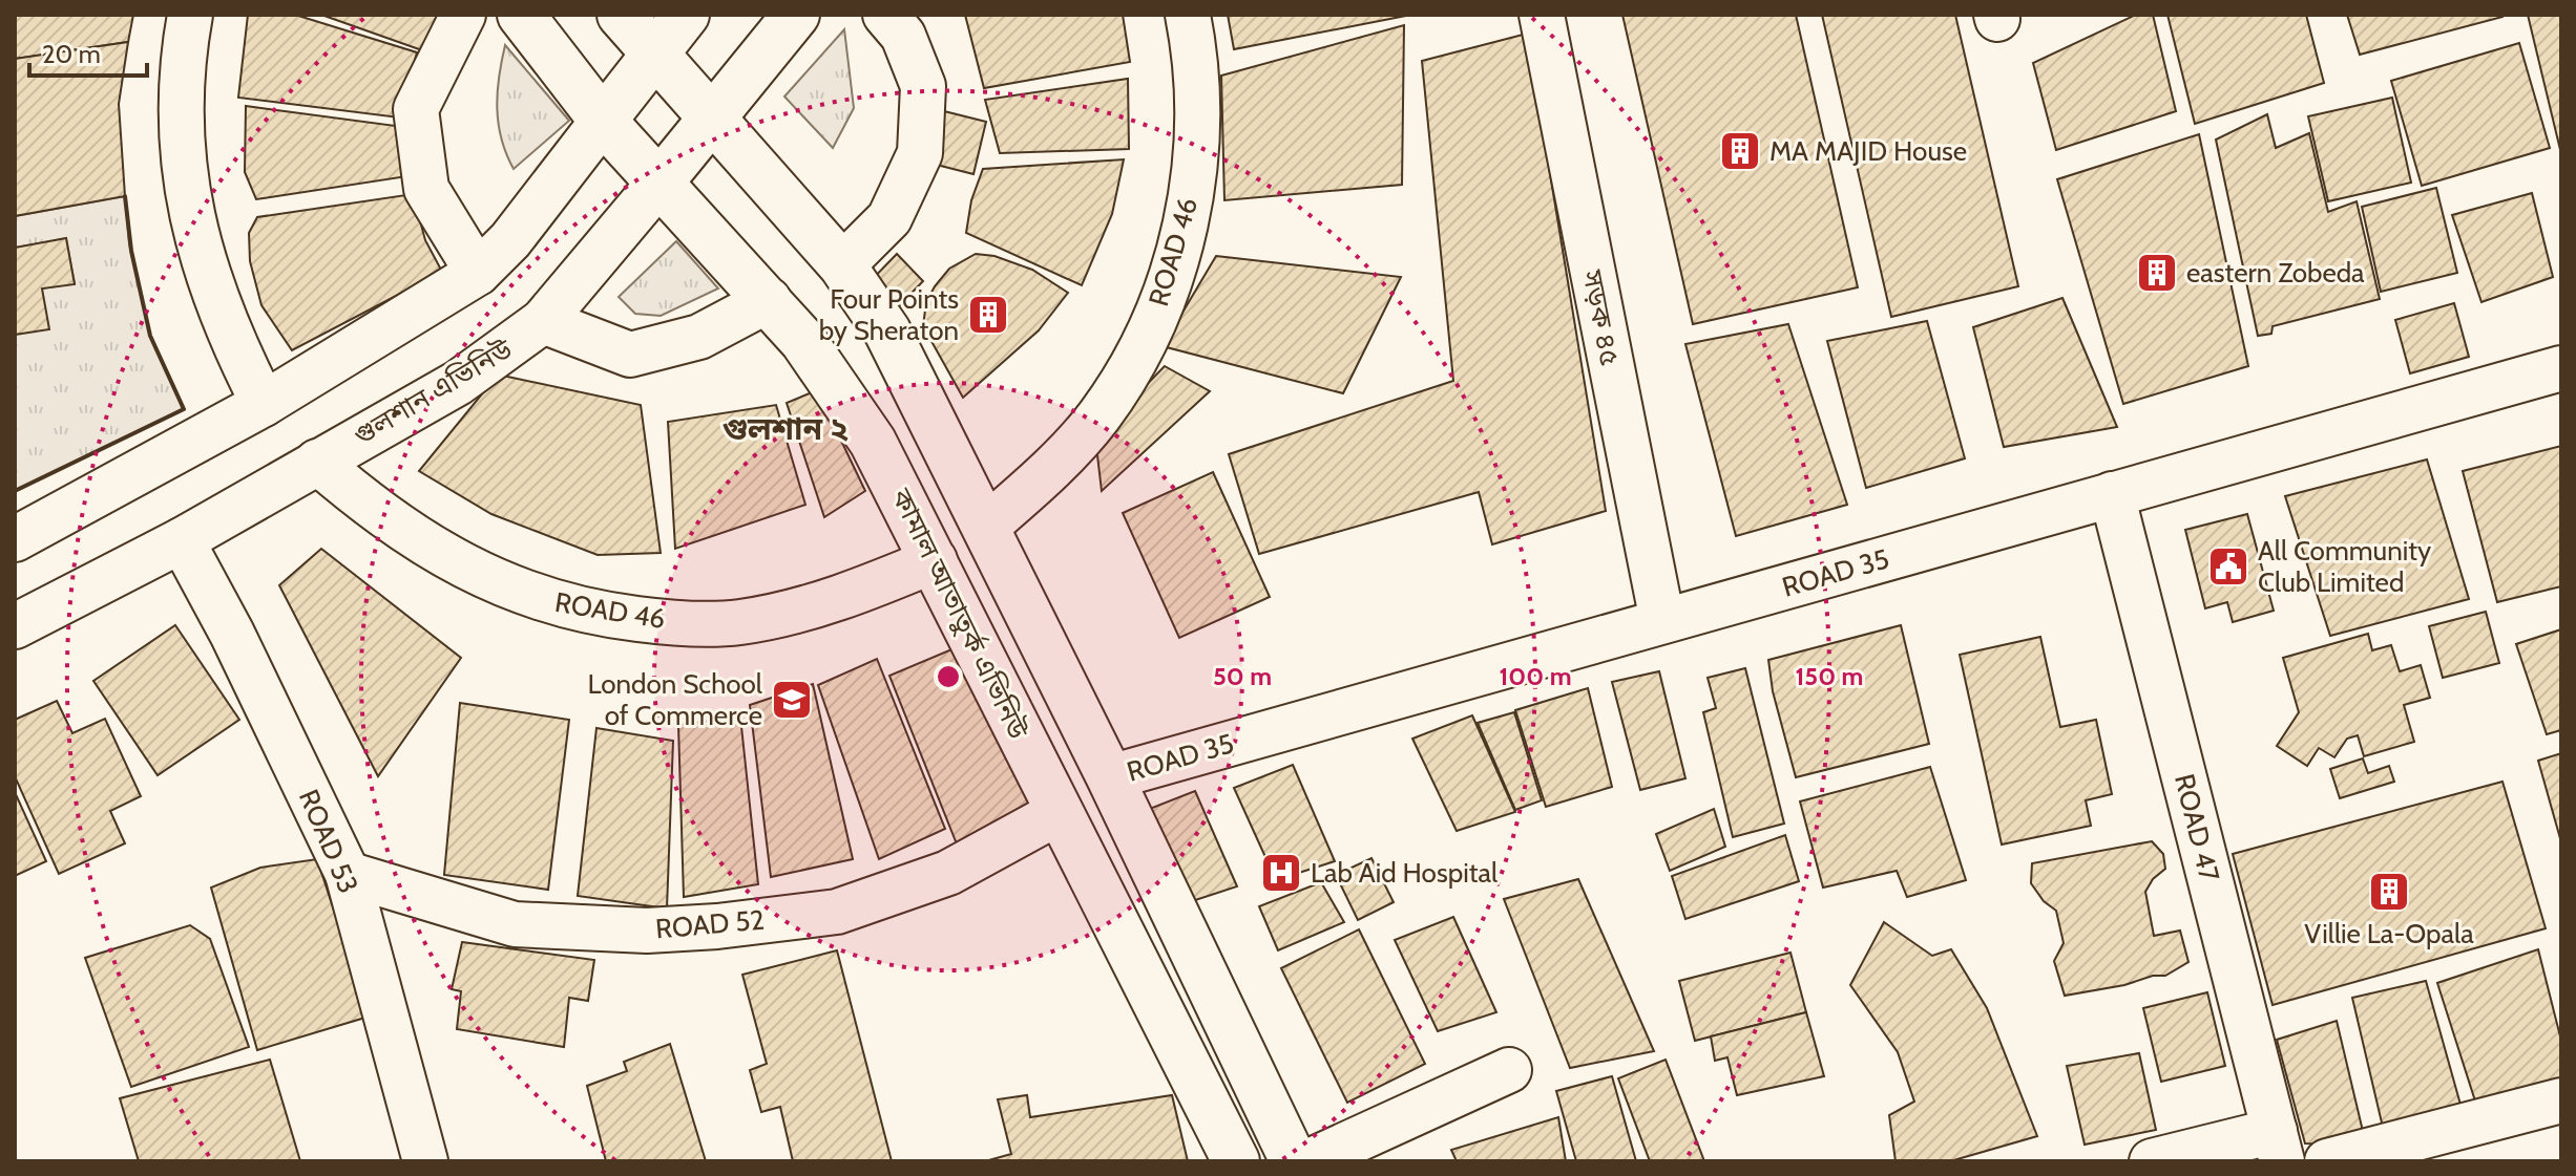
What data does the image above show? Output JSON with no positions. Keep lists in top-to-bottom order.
{
  "streets": {
    "main road": ["গুলশান এভিনিউ", "কামাল আতাতুর্ক এভিনিউ"],
    "street": [
      "ROAD 46",
      "সড়ক ৪৫",
      "ROAD 35",
      "ROAD 47",
      "ROAD 53",
      "ROAD 52"
    ]
  },
  "crossings": [
    ["ROAD 46", "গুলশান এভিনিউ"],
    ["ROAD 46", "কামাল আতাতুর্ক এভিনিউ"],
    ["সড়ক ৪৫", "ROAD 35"],
    ["গুলশান এভিনিউ", "কামাল আতাতুর্ক এভিনিউ"],
    ["গুলশান এভিনিউ", "ROAD 53"],
    ["ROAD 35", "ROAD 47"],
    ["কামাল আতাতুর্ক এভিনিউ", "ROAD 52"],
    ["ROAD 53", "ROAD 52"]
  ],
  "districts": ["গুলশান ২"],
  "places": {
    "building": [
      "MA MAJID House",
      "eastern Zobeda",
      "Four Points by Sheraton",
      "Villie La-Opala"
    ],
    "public building": ["All Community Club Limited"],
    "school or university": ["London School of Commerce"],
    "hospital": ["Lab Aid Hospital"]
  },
  "scale_bar": "20 m",
  "rings": ["50 m", "100 m", "150 m"]
}
